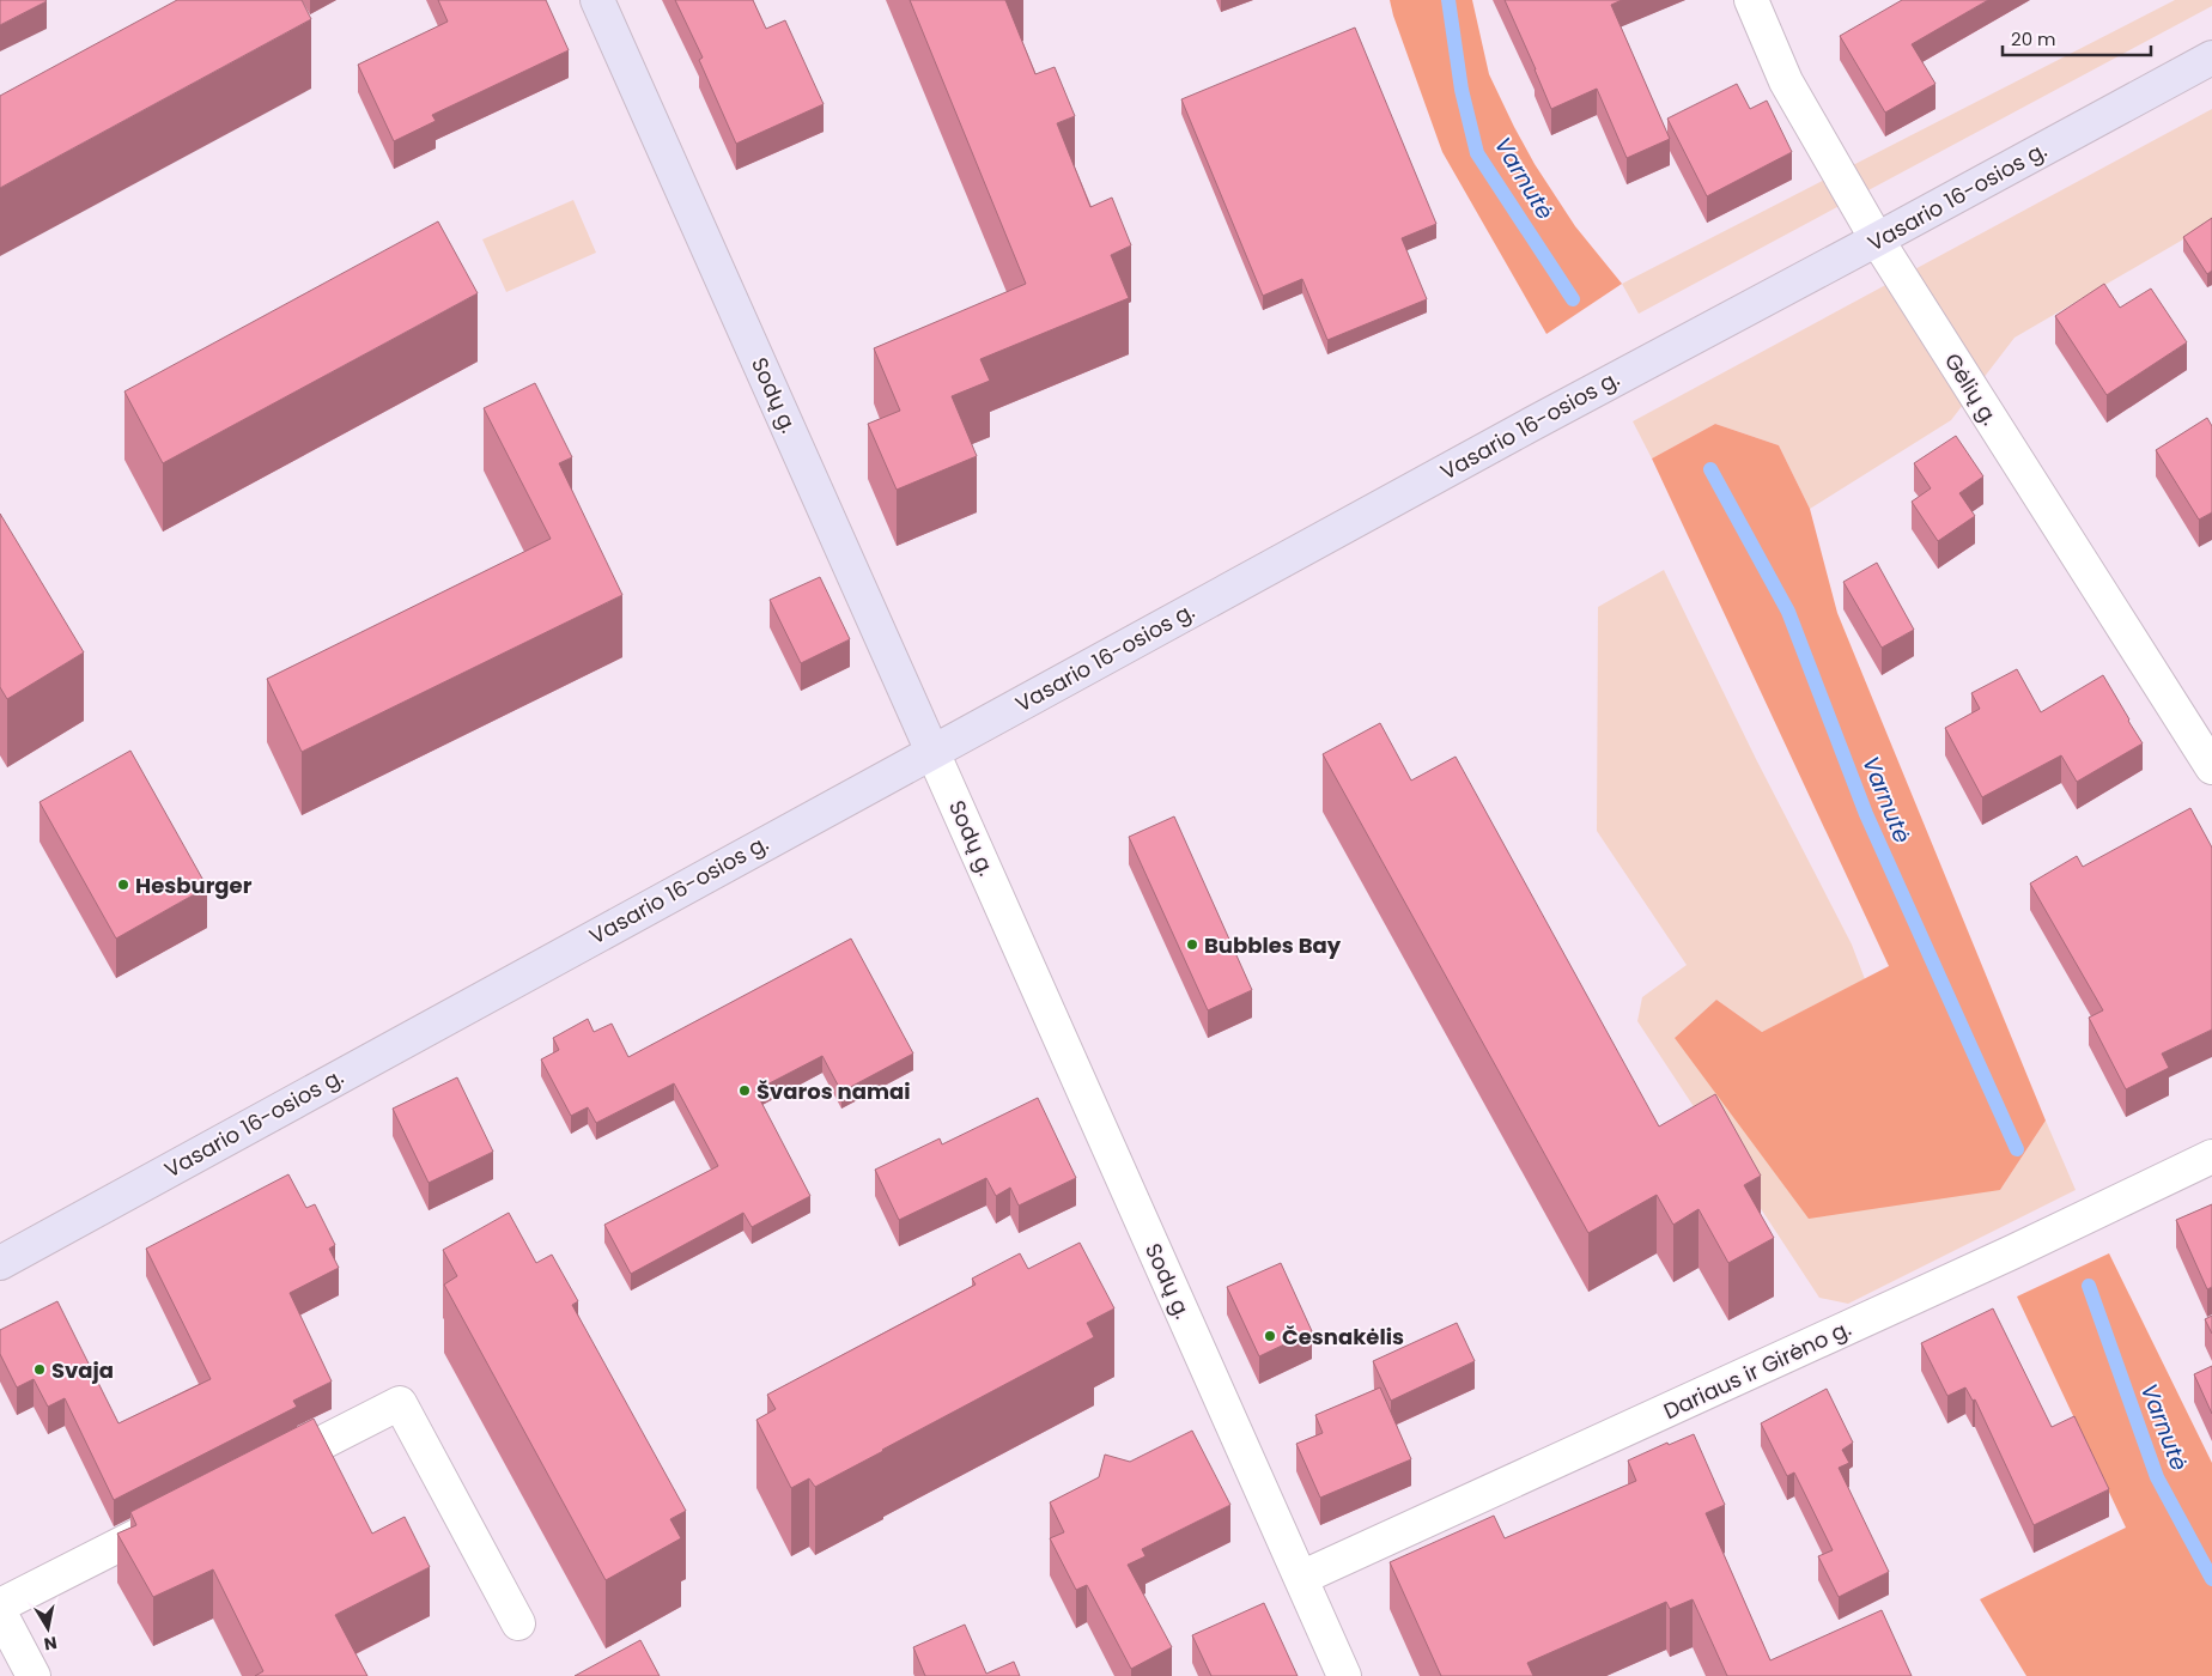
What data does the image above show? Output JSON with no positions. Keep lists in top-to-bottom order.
{
  "streets": {
    "main road": ["Vasario 16-osios g.", "Sodų g."],
    "street": ["Gėlių g.", "Dariaus ir Girėno g."]
  },
  "crossings": [
    ["Vasario 16-osios g.", "Gėlių g."],
    ["Vasario 16-osios g.", "Sodų g."],
    ["Sodų g.", "Dariaus ir Girėno g."]
  ],
  "water": ["Varnutė"],
  "places": [
    "Hesburger",
    "Bubbles Bay",
    "Švaros namai",
    "Česnakėlis",
    "Svaja"
  ],
  "scale_bar": "20 m",
  "north": "bottom"
}
